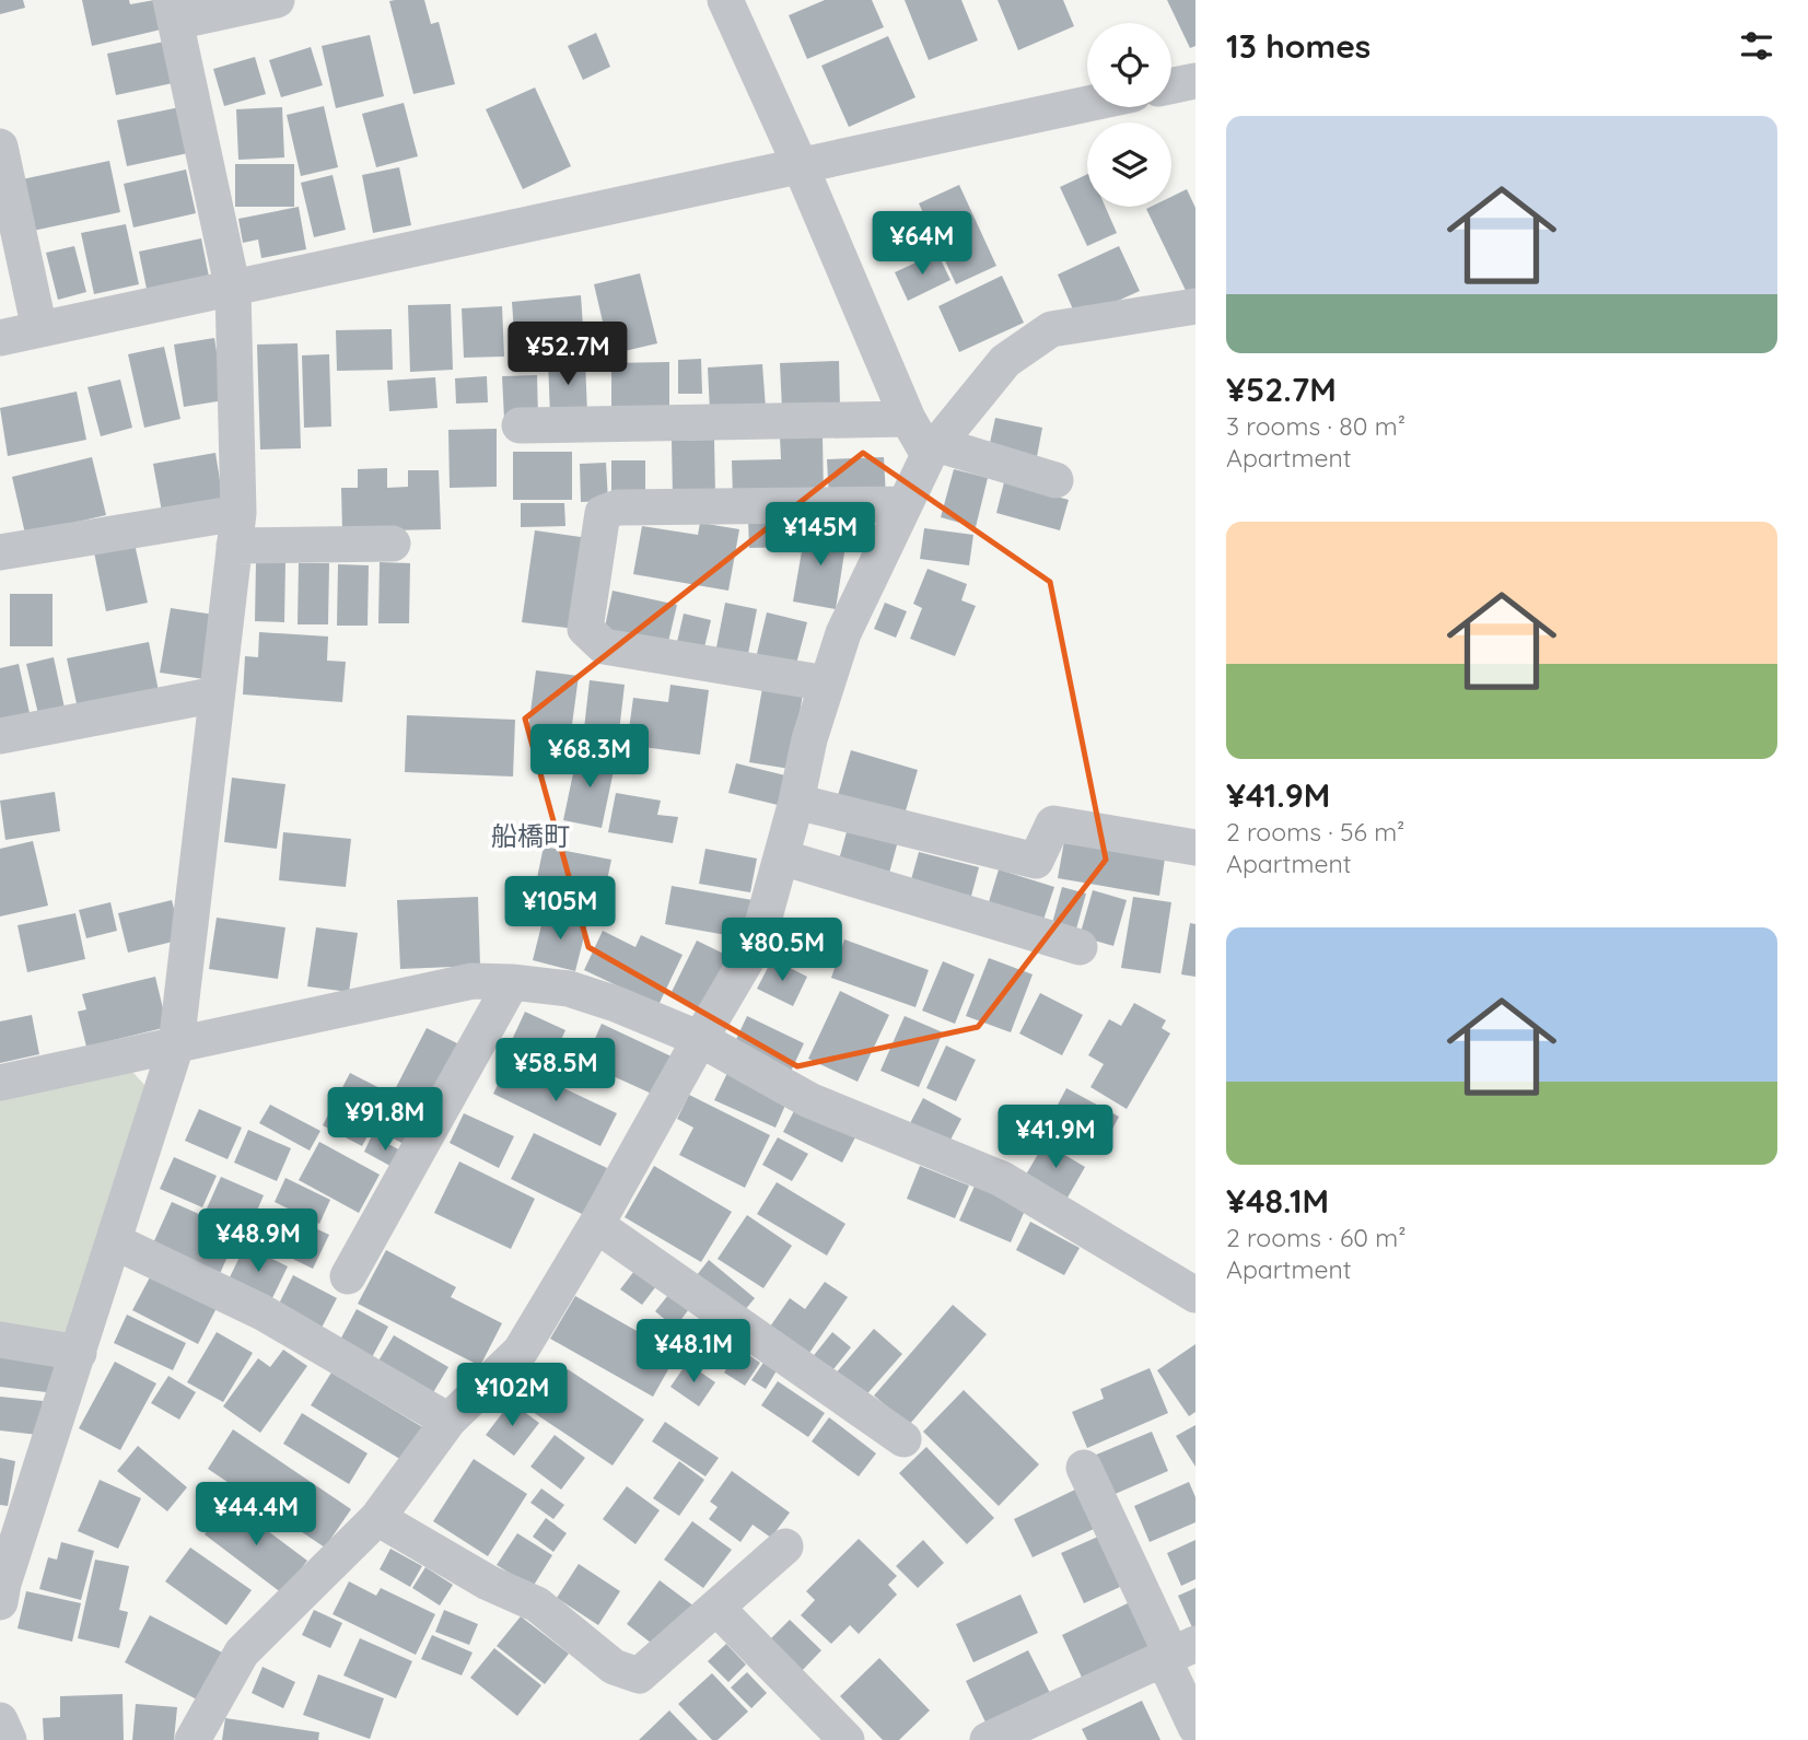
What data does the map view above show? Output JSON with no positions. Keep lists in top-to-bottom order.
{
  "districts": ["船橋町"],
  "page": {
    "heading": "13 homes",
    "list": [
      {
        "name": "¥52.7M",
        "note": "3 rooms · 80 m² · Apartment"
      },
      {
        "name": "¥41.9M",
        "note": "2 rooms · 56 m² · Apartment"
      },
      {
        "name": "¥48.1M",
        "note": "2 rooms · 60 m² · Apartment"
      }
    ],
    "price": [
      "¥64M",
      "¥52.7M",
      "¥145M",
      "¥68.3M",
      "¥105M",
      "¥80.5M",
      "¥58.5M",
      "¥91.8M",
      "¥41.9M",
      "¥48.9M",
      "¥48.1M",
      "¥102M",
      "¥44.4M"
    ]
  }
}
